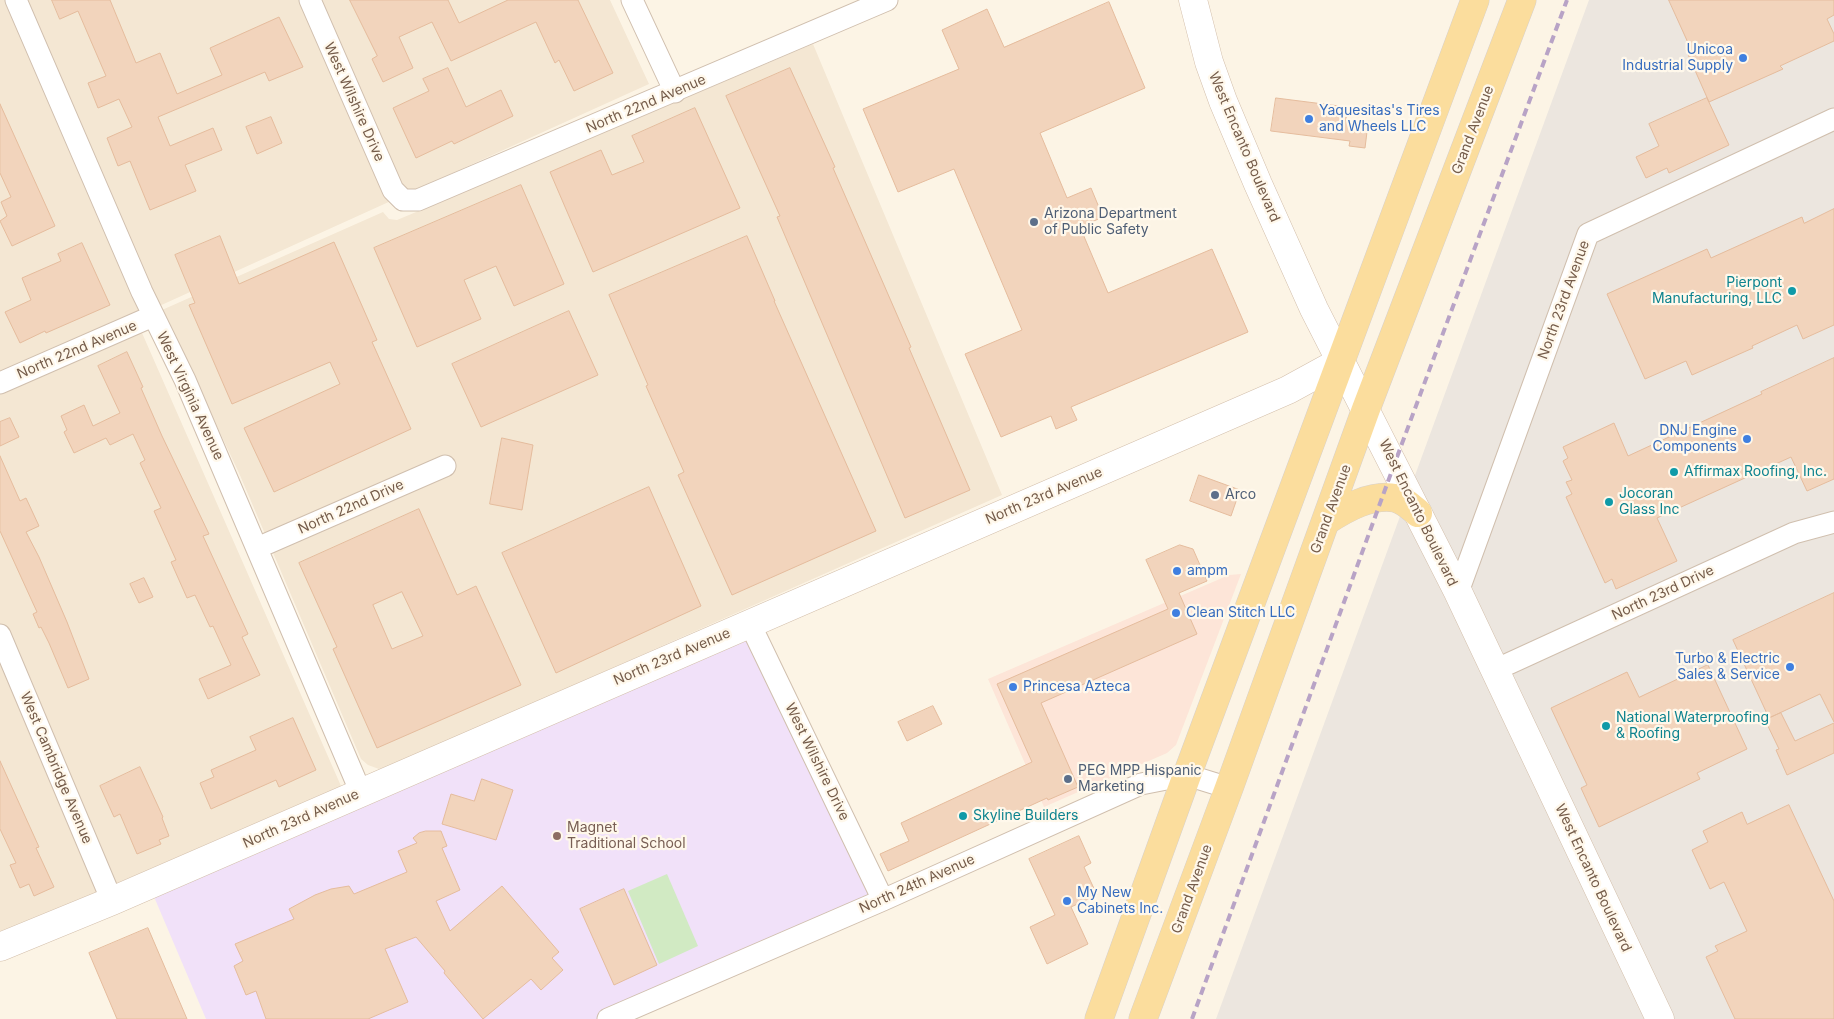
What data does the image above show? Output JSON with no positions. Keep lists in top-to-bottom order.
{
  "streets": {
    "main road": ["Grand Avenue"],
    "street": [
      "West Wilshire Drive",
      "North 22nd Avenue",
      "West Encanto Boulevard",
      "North 23rd Avenue",
      "West Virginia Avenue",
      "North 22nd Drive",
      "North 23rd Drive",
      "West Cambridge Avenue",
      "North 24th Avenue"
    ]
  },
  "crossings": [
    ["West Wilshire Drive", "North 22nd Avenue"],
    ["West Wilshire Drive", "North 23rd Avenue"],
    ["West Wilshire Drive", "North 24th Avenue"],
    ["North 22nd Avenue", "West Virginia Avenue"],
    ["Grand Avenue", "West Encanto Boulevard"],
    ["Grand Avenue", "North 24th Avenue"],
    ["West Encanto Boulevard", "North 23rd Avenue"],
    ["West Encanto Boulevard", "North 23rd Drive"],
    ["North 23rd Avenue", "West Virginia Avenue"],
    ["North 23rd Avenue", "West Cambridge Avenue"],
    ["West Virginia Avenue", "North 22nd Drive"]
  ],
  "places": [
    "Unicoa Industrial Supply",
    "Yaquesitas's Tires and Wheels LLC",
    "Arizona Department of Public Safety",
    "Pierpont Manufacturing, LLC",
    "DNJ Engine Components",
    "Affirmax Roofing, Inc.",
    "Arco",
    "Jocoran Glass Inc",
    "ampm",
    "Clean Stitch LLC",
    "Turbo & Electric Sales & Service",
    "Princesa Azteca",
    "National Waterproofing & Roofing",
    "PEG MPP Hispanic Marketing",
    "Skyline Builders",
    "Magnet Traditional School",
    "My New Cabinets Inc."
  ]
}
